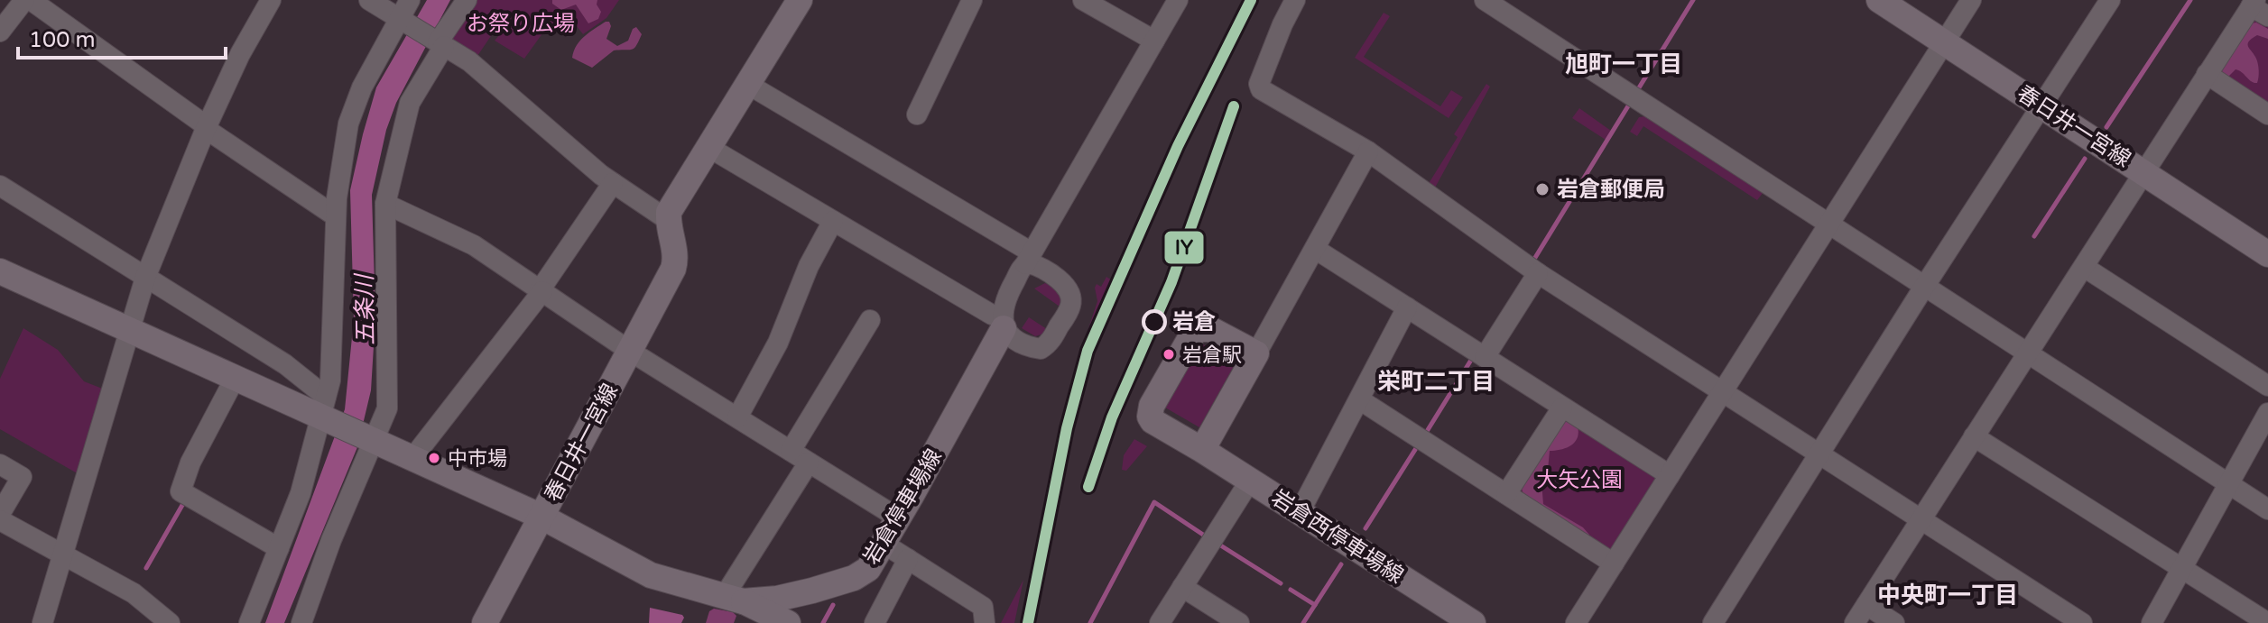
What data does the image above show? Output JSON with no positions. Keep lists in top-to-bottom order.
{
  "streets": {
    "main road": ["春日井一宮線", "岩倉停車場線", "岩倉西停車場線"]
  },
  "crossings": [
    ["春日井一宮線", "岩倉停車場線"]
  ],
  "districts": ["旭町一丁目", "栄町二丁目", "中央町一丁目"],
  "water": ["五条川"],
  "parks": ["お祭り広場", "大矢公園"],
  "places": [
    "岩倉郵便局",
    "岩倉",
    "岩倉駅",
    "中市場"
  ],
  "lines": ["transit line IY"],
  "scale_bar": "100 m"
}
